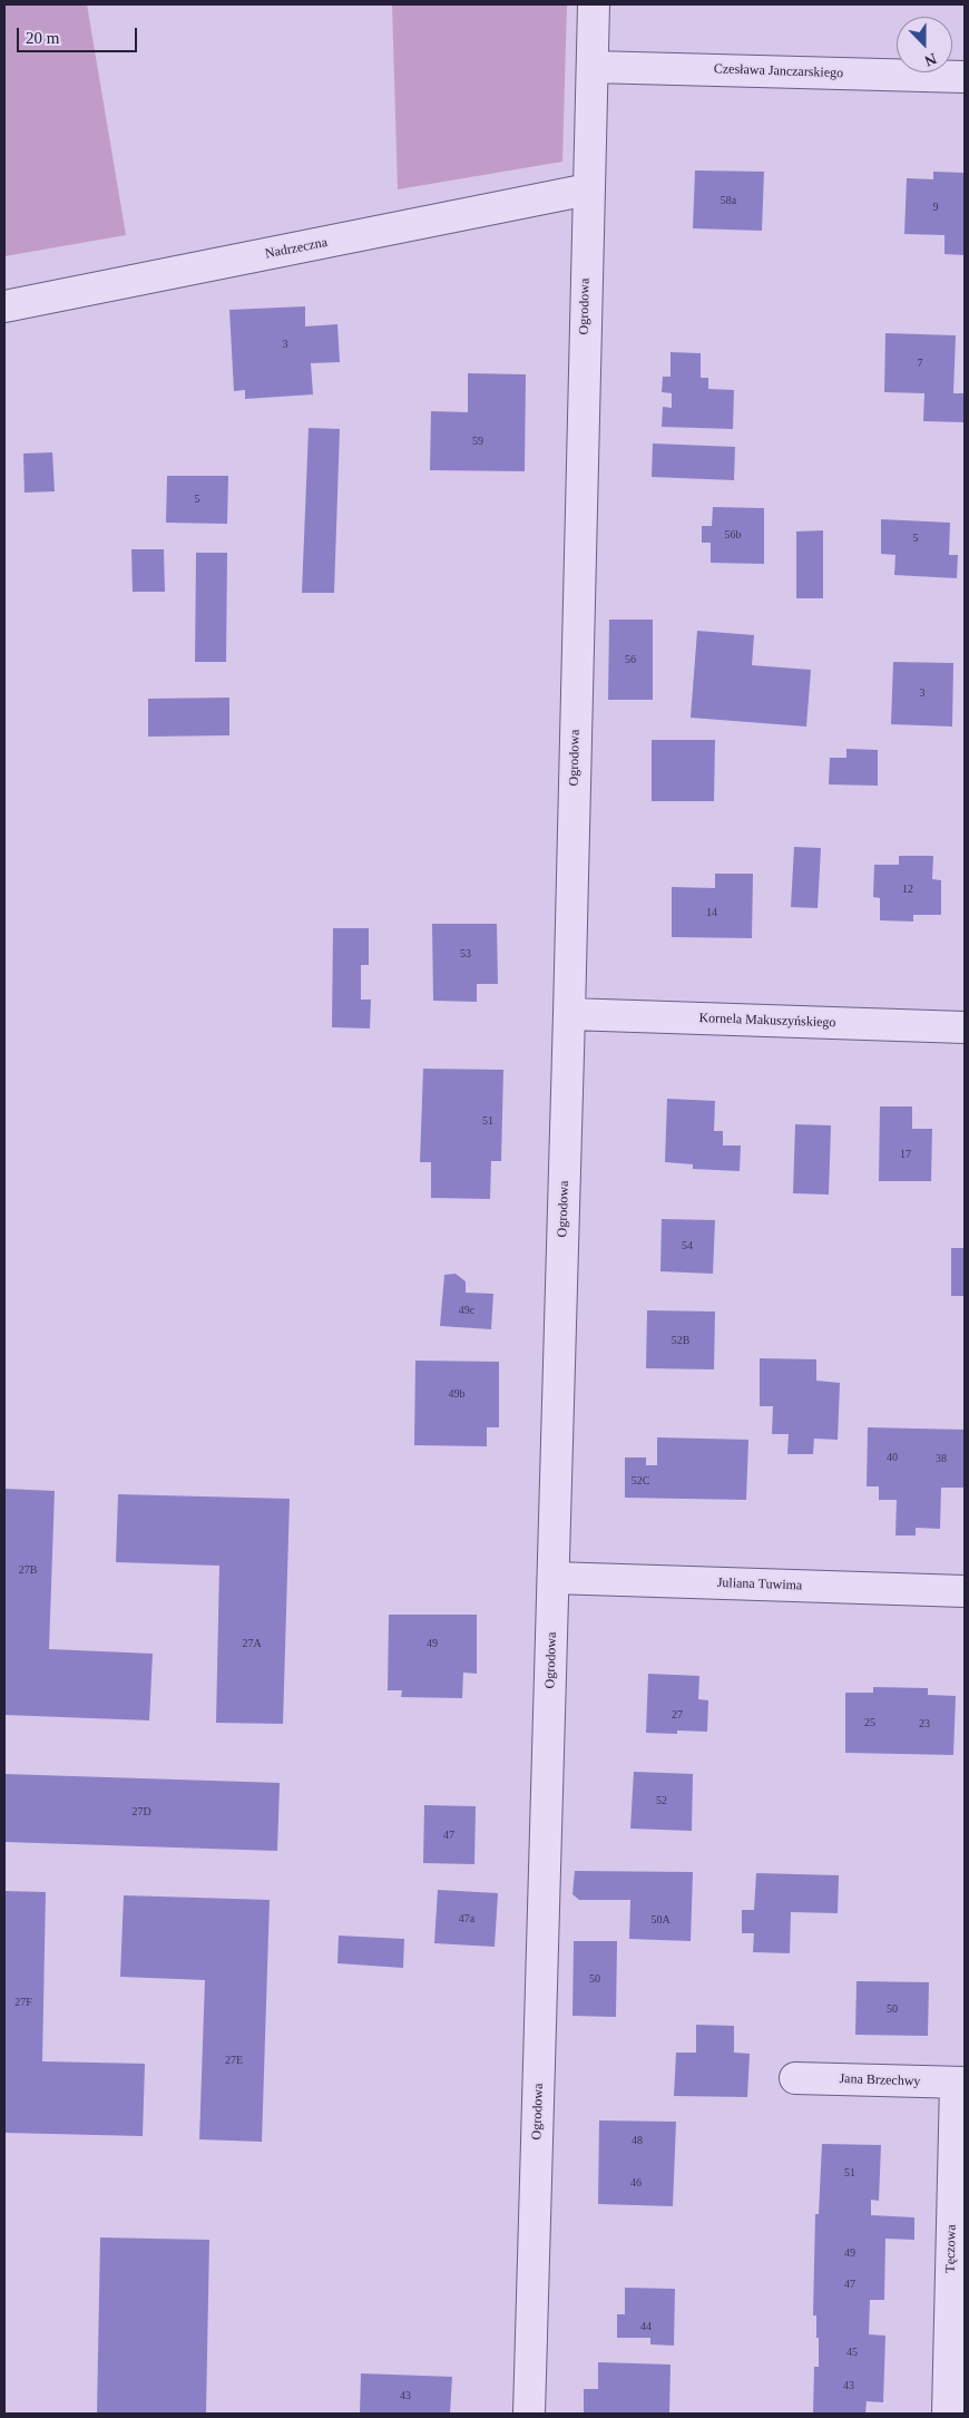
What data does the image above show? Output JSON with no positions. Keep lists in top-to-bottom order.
{
  "streets": {
    "street": [
      "Czesława Janczarskiego",
      "Nadrzeczna",
      "Ogrodowa",
      "Kornela Makuszyńskiego",
      "Juliana Tuwima",
      "Jana Brzechwy",
      "Tęczowa"
    ]
  },
  "crossings": [
    ["Czesława Janczarskiego", "Ogrodowa"],
    ["Nadrzeczna", "Ogrodowa"],
    ["Ogrodowa", "Kornela Makuszyńskiego"],
    ["Ogrodowa", "Juliana Tuwima"],
    ["Jana Brzechwy", "Tęczowa"]
  ],
  "house_numbers": [
    "58a",
    "9",
    "3",
    "7",
    "59",
    "5",
    "56b",
    "5",
    "56",
    "3",
    "12",
    "14",
    "53",
    "51",
    "17",
    "54",
    "49c",
    "52B",
    "49b",
    "40",
    "38",
    "52C",
    "27B",
    "27A",
    "49",
    "27",
    "25",
    "23",
    "52",
    "27D",
    "47",
    "47a",
    "50A",
    "50",
    "27F",
    "50",
    "27E",
    "48",
    "51",
    "46",
    "49",
    "47",
    "44",
    "45",
    "43",
    "43"
  ],
  "scale_bar": "20 m",
  "north": "bottom"
}
